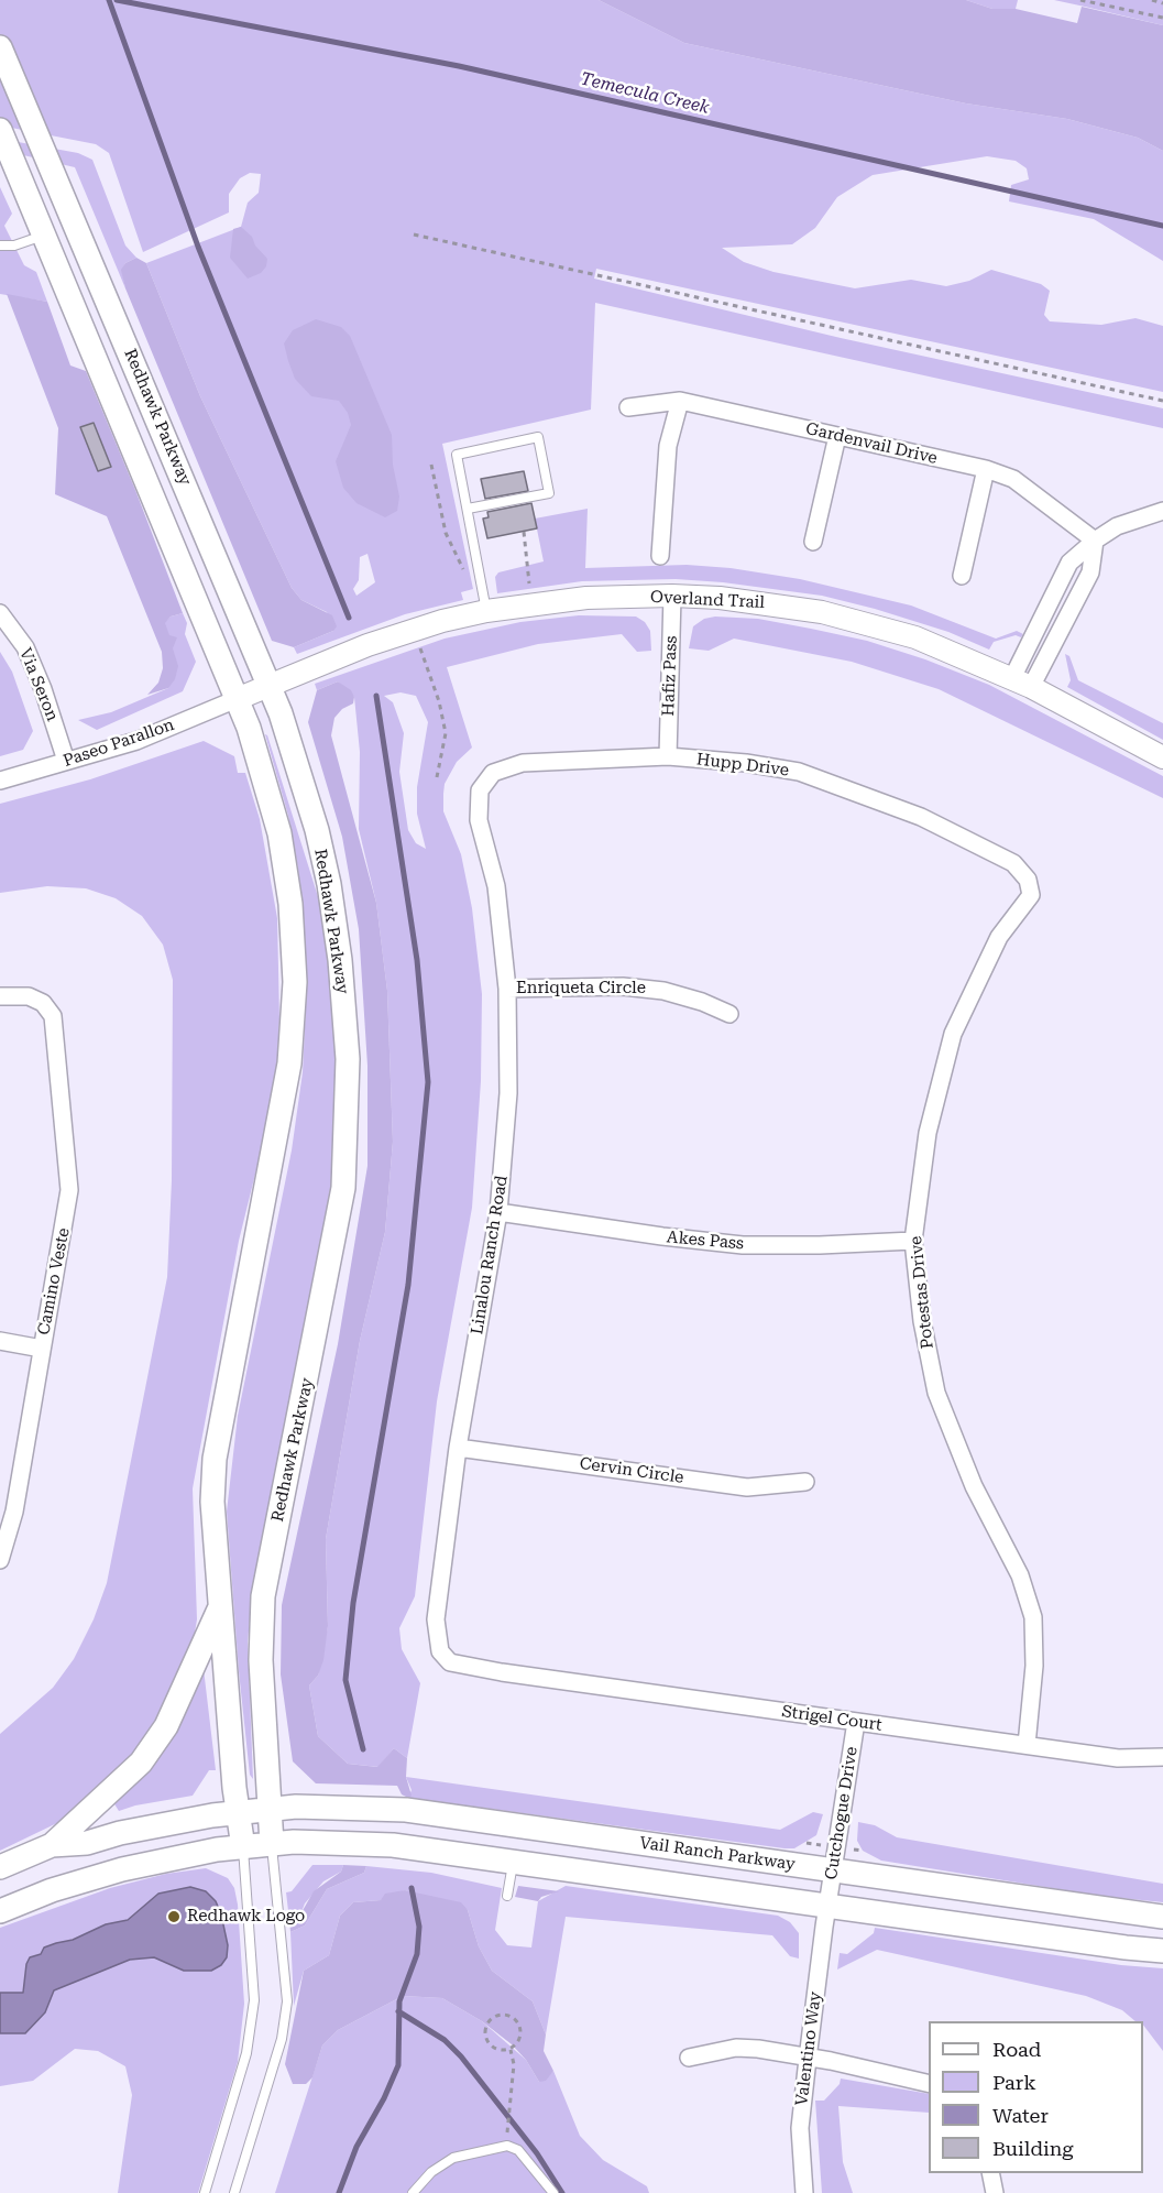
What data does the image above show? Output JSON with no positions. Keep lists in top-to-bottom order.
{
  "streets": {
    "main road": ["Redhawk Parkway", "Vail Ranch Parkway"],
    "street": [
      "Gardenvail Drive",
      "Overland Trail",
      "Hafiz Pass",
      "Via Seron",
      "Paseo Parallon",
      "Hupp Drive",
      "Enriqueta Circle",
      "Akes Pass",
      "Linalou Ranch Road",
      "Camino Veste",
      "Potestas Drive",
      "Cervin Circle",
      "Strigel Court",
      "Cutchogue Drive",
      "Valentino Way"
    ]
  },
  "crossings": [
    ["Redhawk Parkway", "Overland Trail"],
    ["Redhawk Parkway", "Paseo Parallon"],
    ["Redhawk Parkway", "Vail Ranch Parkway"],
    ["Overland Trail", "Hafiz Pass"],
    ["Overland Trail", "Paseo Parallon"],
    ["Hafiz Pass", "Hupp Drive"],
    ["Via Seron", "Paseo Parallon"],
    ["Hupp Drive", "Linalou Ranch Road"],
    ["Hupp Drive", "Potestas Drive"],
    ["Enriqueta Circle", "Linalou Ranch Road"],
    ["Akes Pass", "Linalou Ranch Road"],
    ["Akes Pass", "Potestas Drive"],
    ["Linalou Ranch Road", "Cervin Circle"],
    ["Linalou Ranch Road", "Strigel Court"],
    ["Potestas Drive", "Strigel Court"],
    ["Strigel Court", "Cutchogue Drive"],
    ["Cutchogue Drive", "Vail Ranch Parkway"],
    ["Cutchogue Drive", "Valentino Way"]
  ],
  "water": ["Temecula Creek"],
  "places": ["Redhawk Logo"],
  "legend": [
    "Road",
    "Park",
    "Water",
    "Building"
  ]
}
